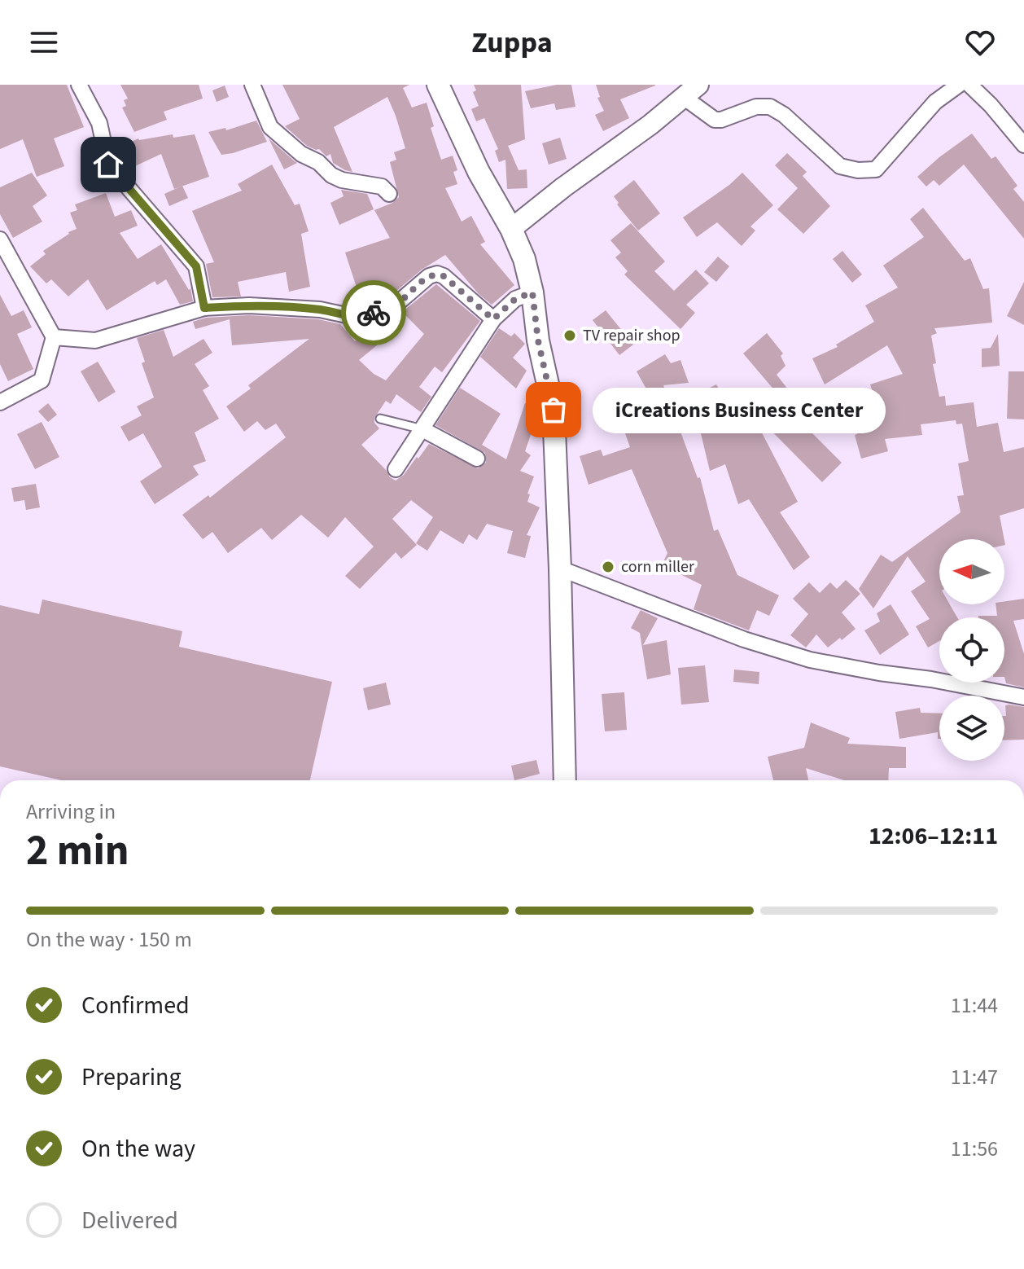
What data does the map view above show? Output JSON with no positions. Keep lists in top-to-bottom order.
{
  "places": ["TV repair shop", "iCreations Business Center", "corn miller"],
  "north": "left",
  "page": {
    "header": "Zuppa",
    "bubble": "iCreations Business Center",
    "heading": ["2 min", "Arriving in", "12:06–12:11"],
    "bar": "On the way · 150 m",
    "list": [
      ["Confirmed", "11:44"],
      ["Preparing", "11:47"],
      ["On the way", "11:56"],
      "Delivered"
    ]
  }
}
